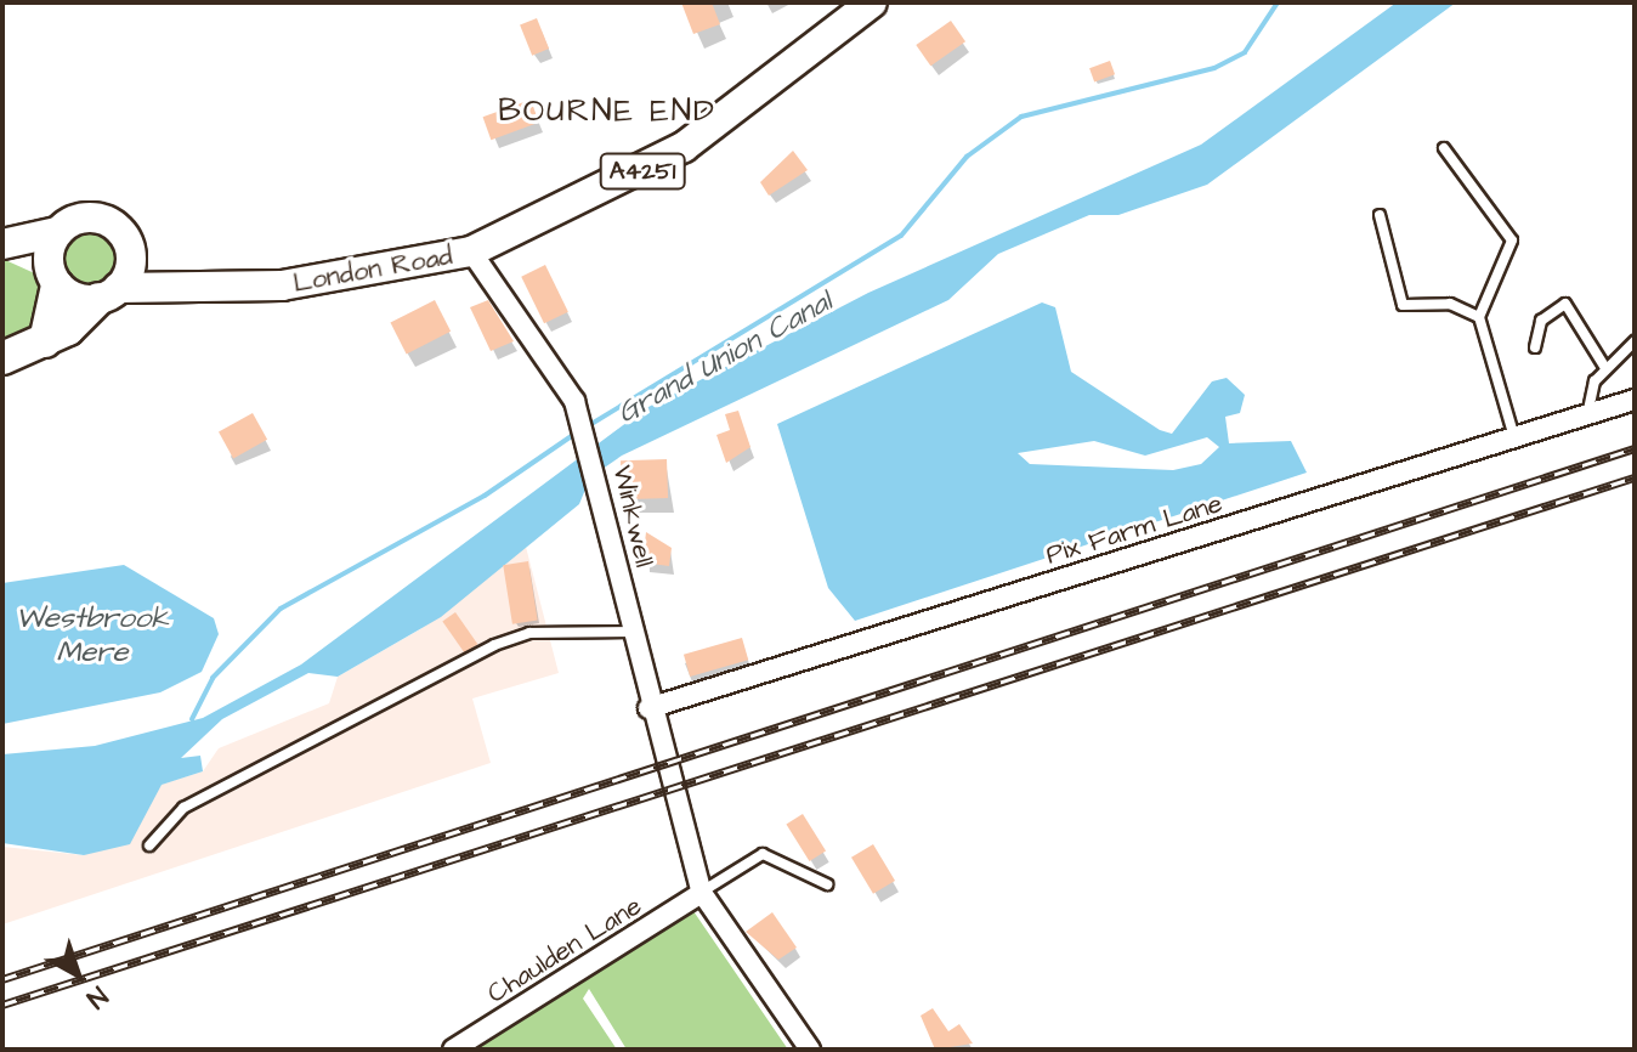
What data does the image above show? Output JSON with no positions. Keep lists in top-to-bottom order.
{
  "streets": {
    "main road": ["A4251", "London Road"],
    "street": ["Winkwell", "Pix Farm Lane", "Chaulden Lane"]
  },
  "crossings": [
    ["London Road", "Winkwell"],
    ["Winkwell", "Pix Farm Lane"],
    ["Winkwell", "Chaulden Lane"]
  ],
  "districts": ["BOURNE END"],
  "water": ["Grand Union Canal", "Westbrook Mere"],
  "north": "bottom right"
}
